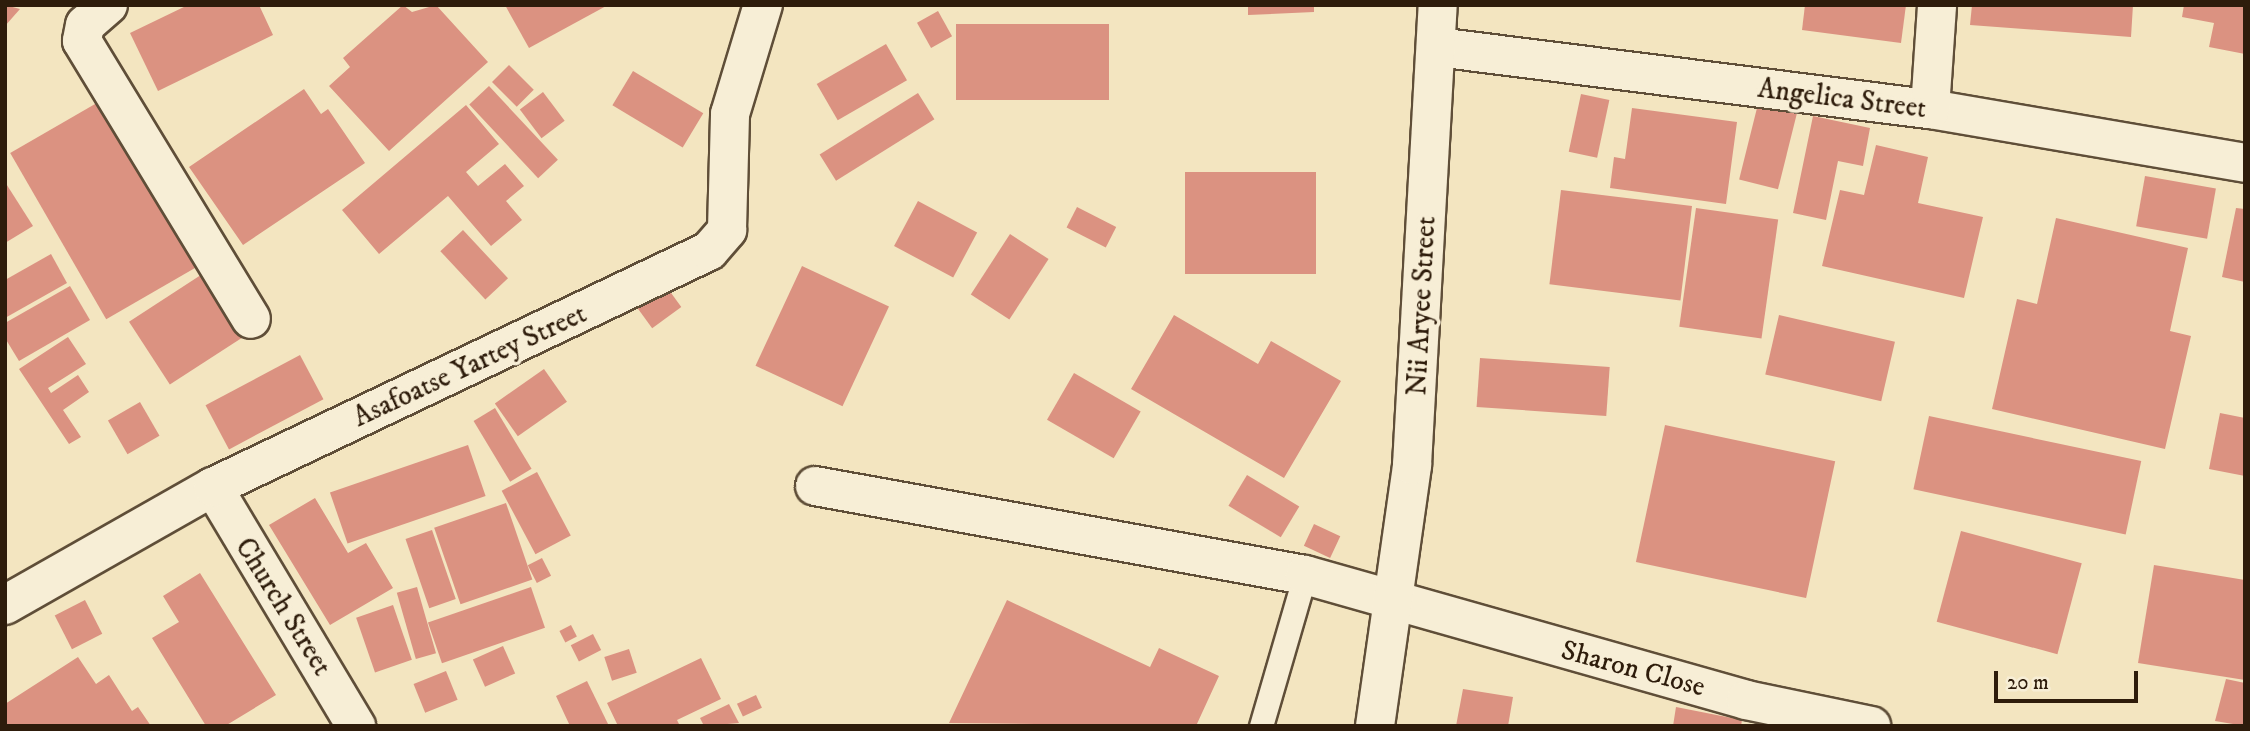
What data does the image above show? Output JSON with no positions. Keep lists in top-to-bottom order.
{
  "streets": {
    "street": [
      "Angelica Street",
      "Nii Aryee Street",
      "Asafoatse Yartey Street",
      "Church Street",
      "Sharon Close"
    ]
  },
  "crossings": [
    ["Angelica Street", "Nii Aryee Street"],
    ["Nii Aryee Street", "Sharon Close"],
    ["Asafoatse Yartey Street", "Church Street"]
  ],
  "scale_bar": "20 m"
}
